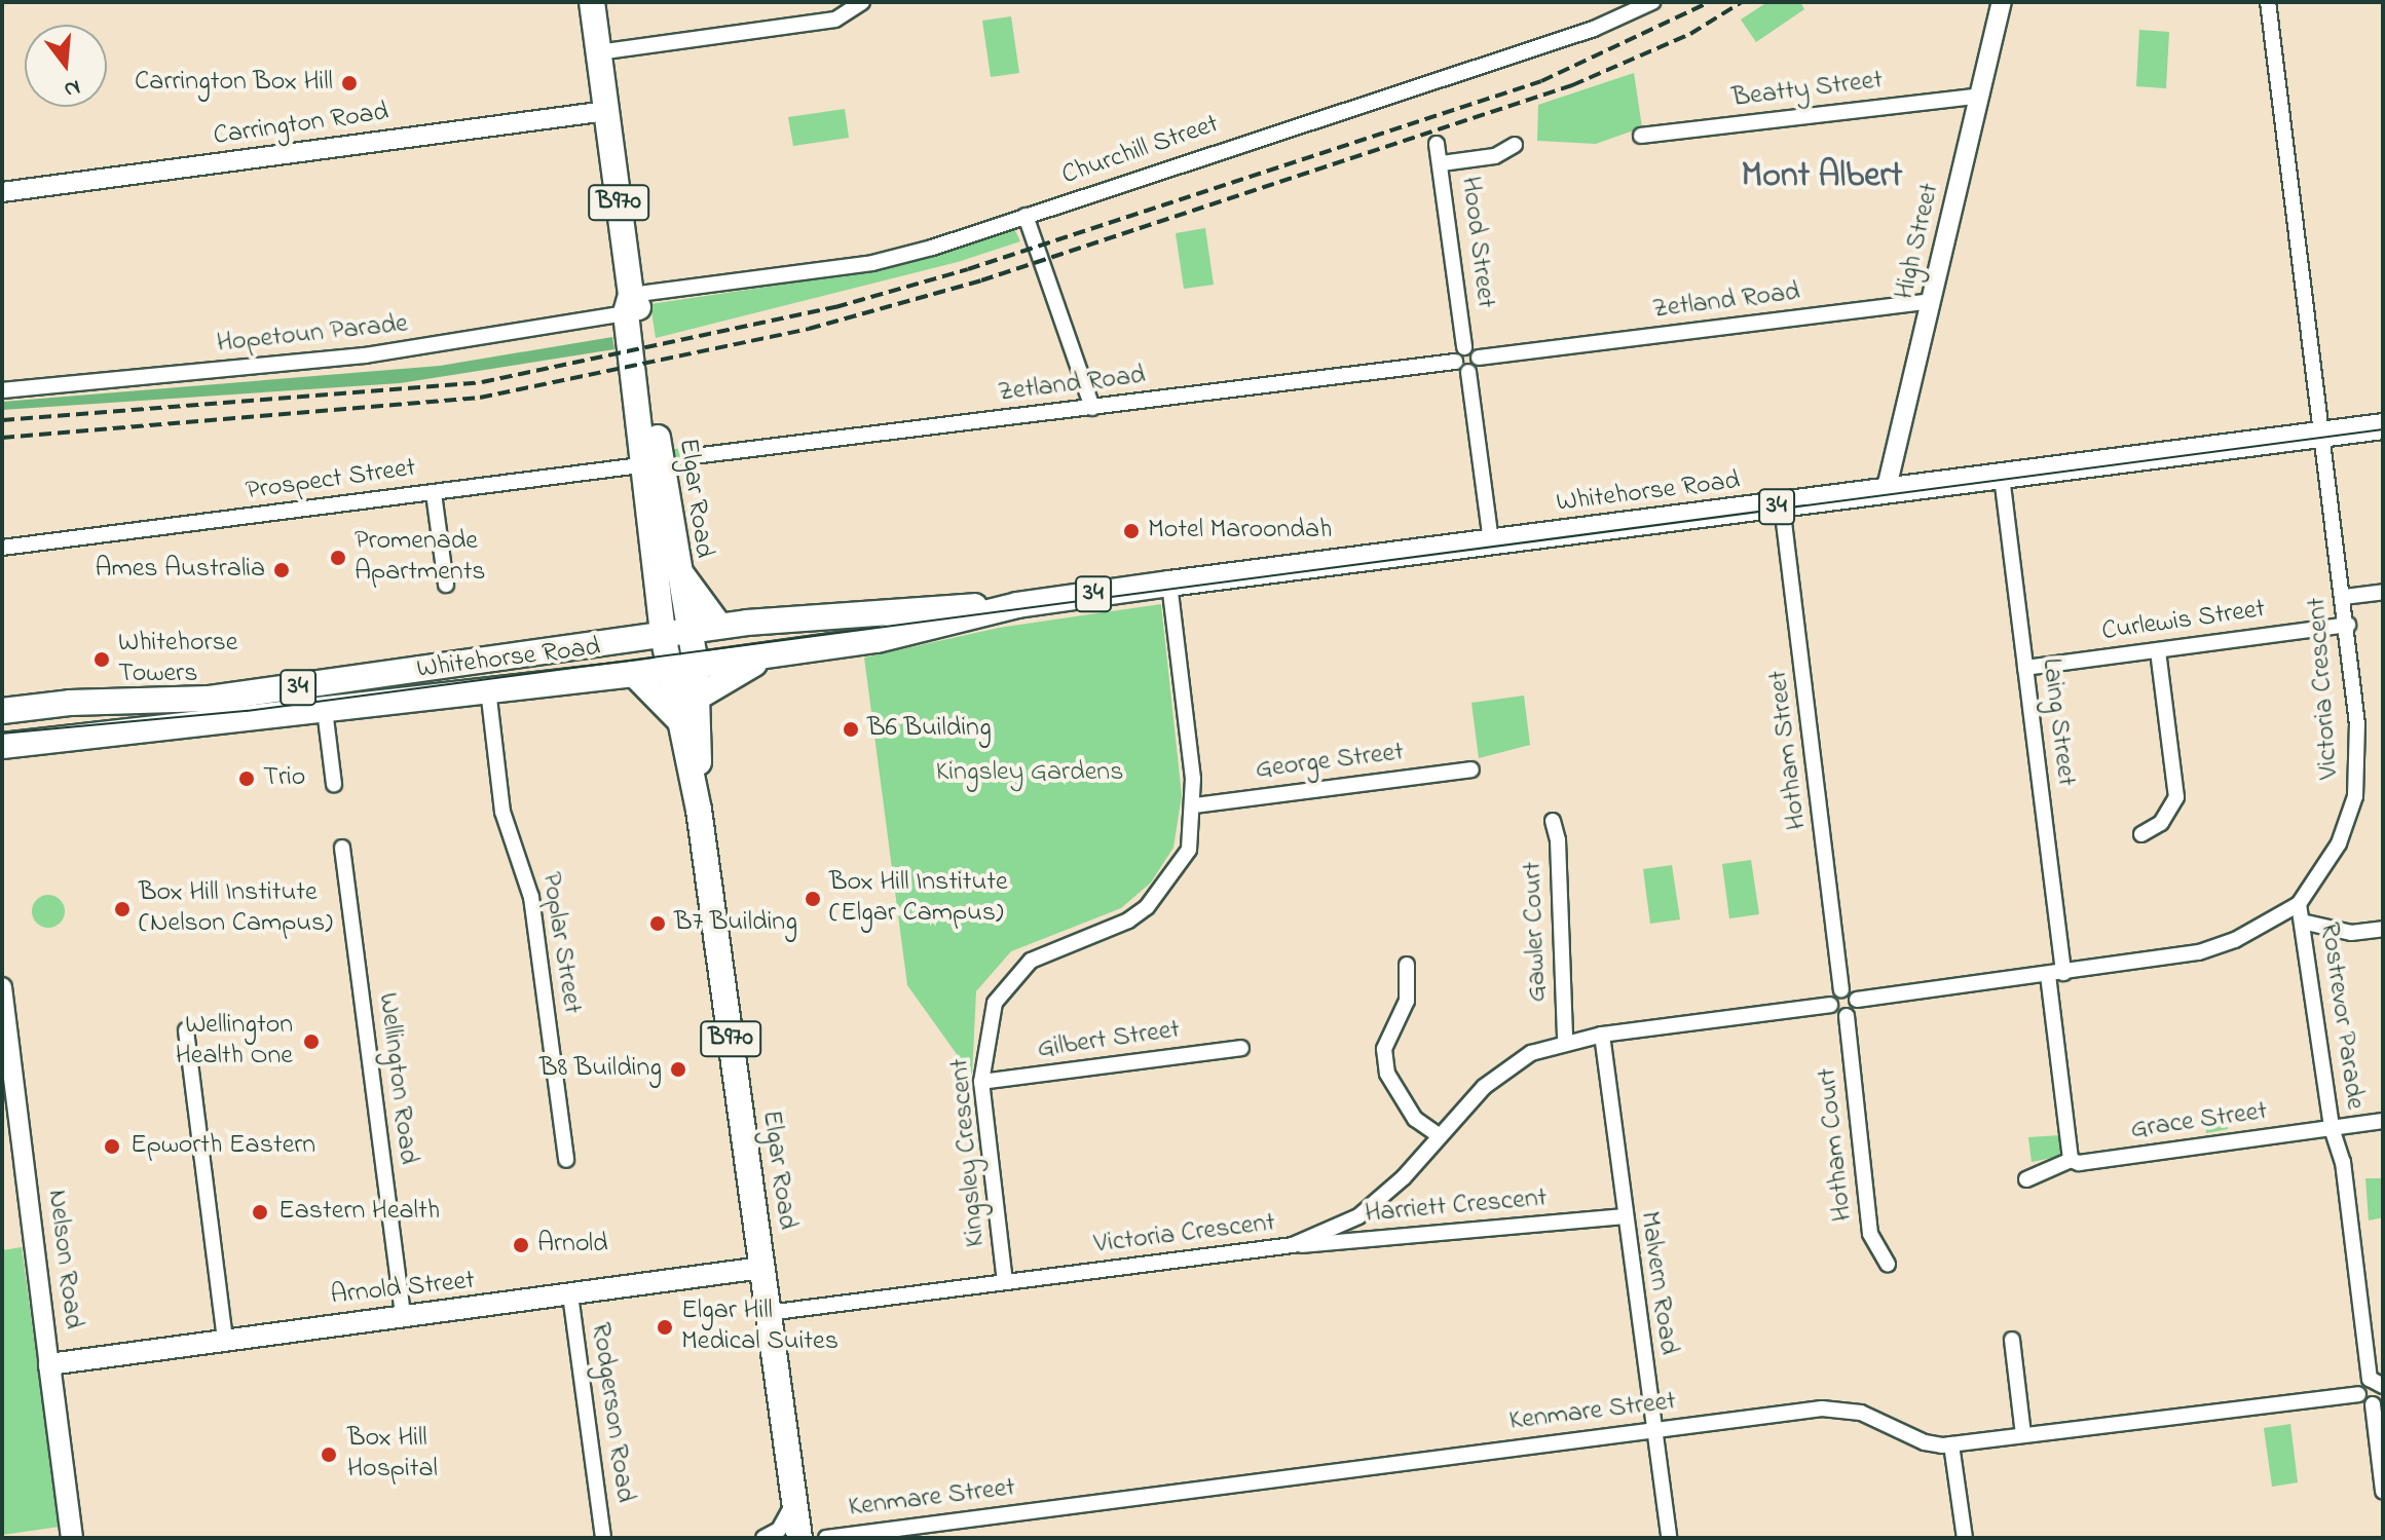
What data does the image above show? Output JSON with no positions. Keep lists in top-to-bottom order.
{
  "streets": {
    "main road": [
      "B970",
      "Whitehorse Road",
      "Elgar Road",
      "34",
      "Nelson Road",
      "Arnold Street"
    ],
    "street": [
      "Beatty Street",
      "Carrington Road",
      "Churchill Street",
      "High Street",
      "Hood Street",
      "Zetland Road",
      "Hopetoun Parade",
      "Prospect Street",
      "Curlewis Street",
      "Victoria Crescent",
      "Laing Street",
      "Hotham Street",
      "George Street",
      "Gawler Court",
      "Poplar Street",
      "Rostrevor Parade",
      "Gilbert Street",
      "Wellington Road",
      "Grace Street",
      "Hotham Court",
      "Kingsley Crescent",
      "Harriett Crescent",
      "Malvern Road",
      "Rodgerson Road",
      "Kenmare Street"
    ]
  },
  "crossings": [
    ["Beatty Street", "High Street"],
    ["Carrington Road", "Elgar Road"],
    ["Churchill Street", "Hopetoun Parade"],
    ["Churchill Street", "Elgar Road"],
    ["High Street", "Zetland Road"],
    ["High Street", "Whitehorse Road"],
    ["Hopetoun Parade", "Elgar Road"],
    ["Prospect Street", "Elgar Road"],
    ["Whitehorse Road", "Elgar Road"],
    ["Whitehorse Road", "Victoria Crescent"],
    ["Whitehorse Road", "Laing Street"],
    ["Whitehorse Road", "Hotham Street"],
    ["Whitehorse Road", "Poplar Street"],
    ["Whitehorse Road", "Kingsley Crescent"],
    ["Elgar Road", "Victoria Crescent"],
    ["Elgar Road", "Arnold Street"],
    ["Curlewis Street", "Victoria Crescent"],
    ["Curlewis Street", "Laing Street"],
    ["Victoria Crescent", "Laing Street"],
    ["Victoria Crescent", "Gawler Court"],
    ["Victoria Crescent", "Rostrevor Parade"],
    ["Victoria Crescent", "Kingsley Crescent"],
    ["Victoria Crescent", "Harriett Crescent"],
    ["Victoria Crescent", "Malvern Road"],
    ["Laing Street", "Grace Street"],
    ["George Street", "Kingsley Crescent"],
    ["Rostrevor Parade", "Grace Street"],
    ["Gilbert Street", "Kingsley Crescent"],
    ["Wellington Road", "Arnold Street"],
    ["Harriett Crescent", "Malvern Road"],
    ["Nelson Road", "Arnold Street"],
    ["Malvern Road", "Kenmare Street"],
    ["Arnold Street", "Rodgerson Road"]
  ],
  "districts": ["Mont Albert"],
  "parks": ["Kingsley Gardens"],
  "places": [
    "Carrington Box Hill",
    "Motel Maroondah",
    "Promenade Apartments",
    "Ames Australia",
    "Whitehorse Towers",
    "B6 Building",
    "Trio",
    "Box Hill Institute (Elgar Campus)",
    "Box Hill Institute (Nelson Campus)",
    "B7 Building",
    "Wellington Health One",
    "B8 Building",
    "Epworth Eastern",
    "Eastern Health",
    "Arnold",
    "Elgar Hill Medical Suites",
    "Box Hill Hospital"
  ],
  "north": "bottom"
}
